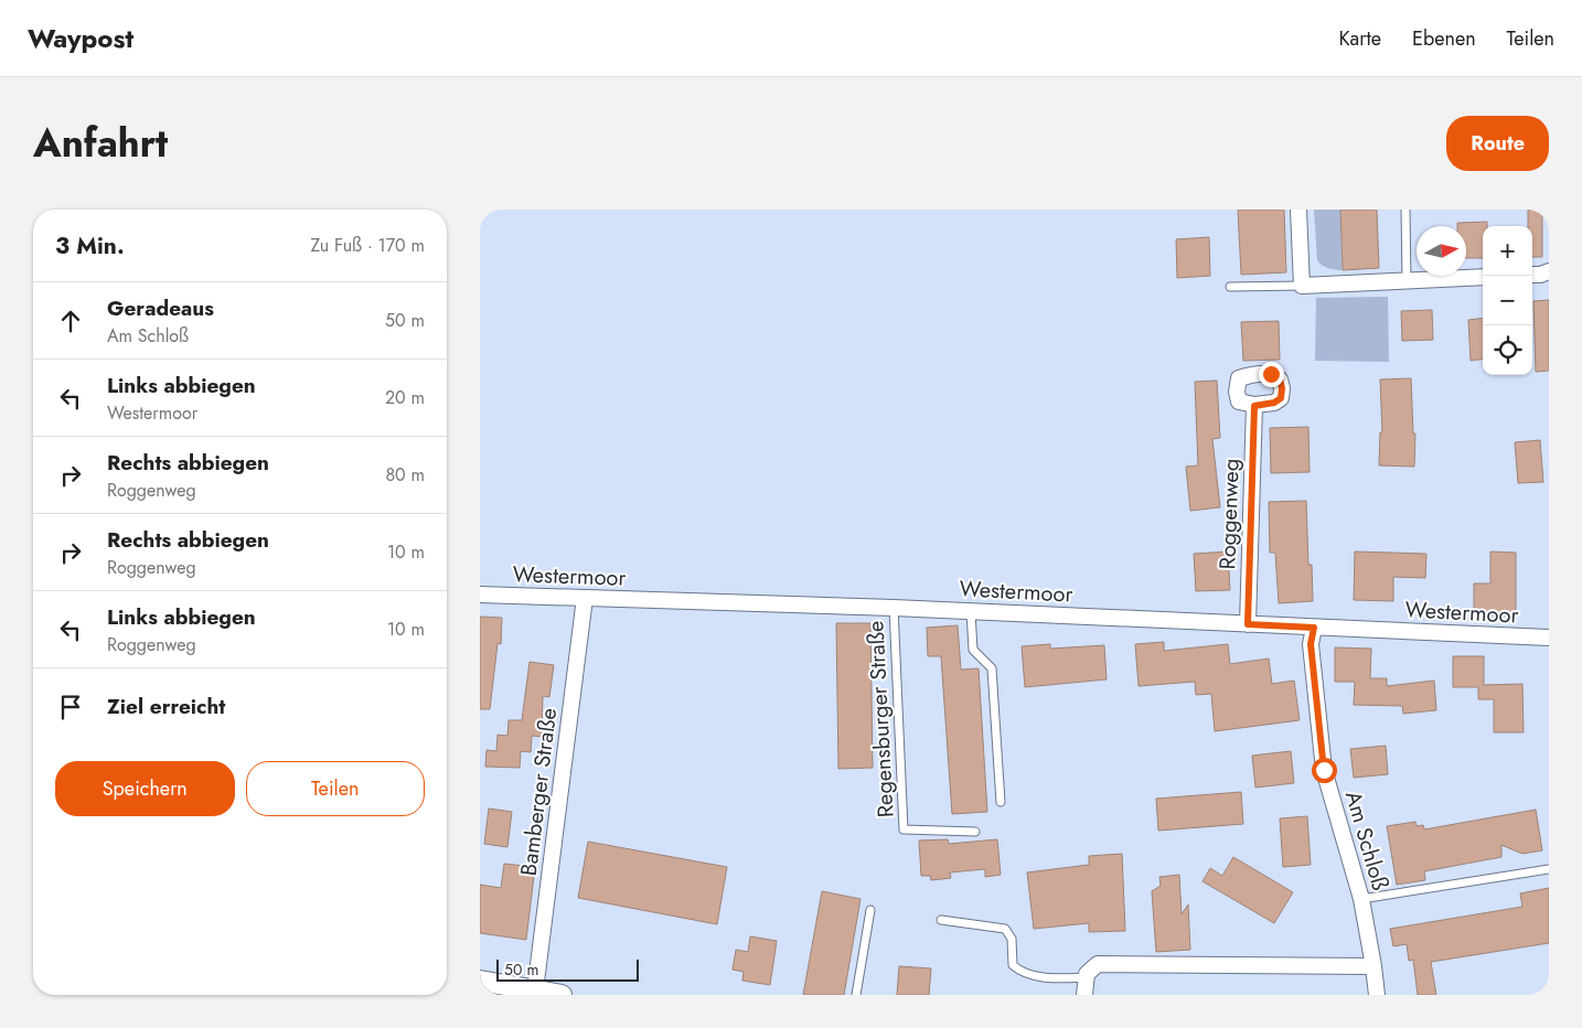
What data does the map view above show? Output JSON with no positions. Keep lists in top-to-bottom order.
{
  "streets": {
    "street": [
      "Roggenweg",
      "Westermoor",
      "Bamberger Straße",
      "Am Schloß"
    ],
    "lane": ["Regensburger Straße"]
  },
  "crossings": [
    ["Roggenweg", "Westermoor"],
    ["Westermoor", "Regensburger Straße"],
    ["Westermoor", "Bamberger Straße"],
    ["Westermoor", "Am Schloß"]
  ],
  "scale_bar": "50 m",
  "north": "right",
  "page": {
    "header": "Waypost",
    "nav": ["Karte", "Ebenen", "Teilen"],
    "title": "Anfahrt",
    "buttons": [
      "Route",
      ["Speichern", "Teilen"]
    ],
    "heading": ["3 Min.", "Zu Fuß · 170 m"],
    "map_buttons": ["+", "−"],
    "list": [
      ["Geradeaus", "Am Schloß", "50 m"],
      ["Links abbiegen", "Westermoor", "20 m"],
      ["Rechts abbiegen", "Roggenweg", "80 m"],
      ["Rechts abbiegen", "Roggenweg", "10 m"],
      ["Links abbiegen", "Roggenweg", "10 m"],
      "Ziel erreicht"
    ],
    "scale": "50 m"
  }
}
